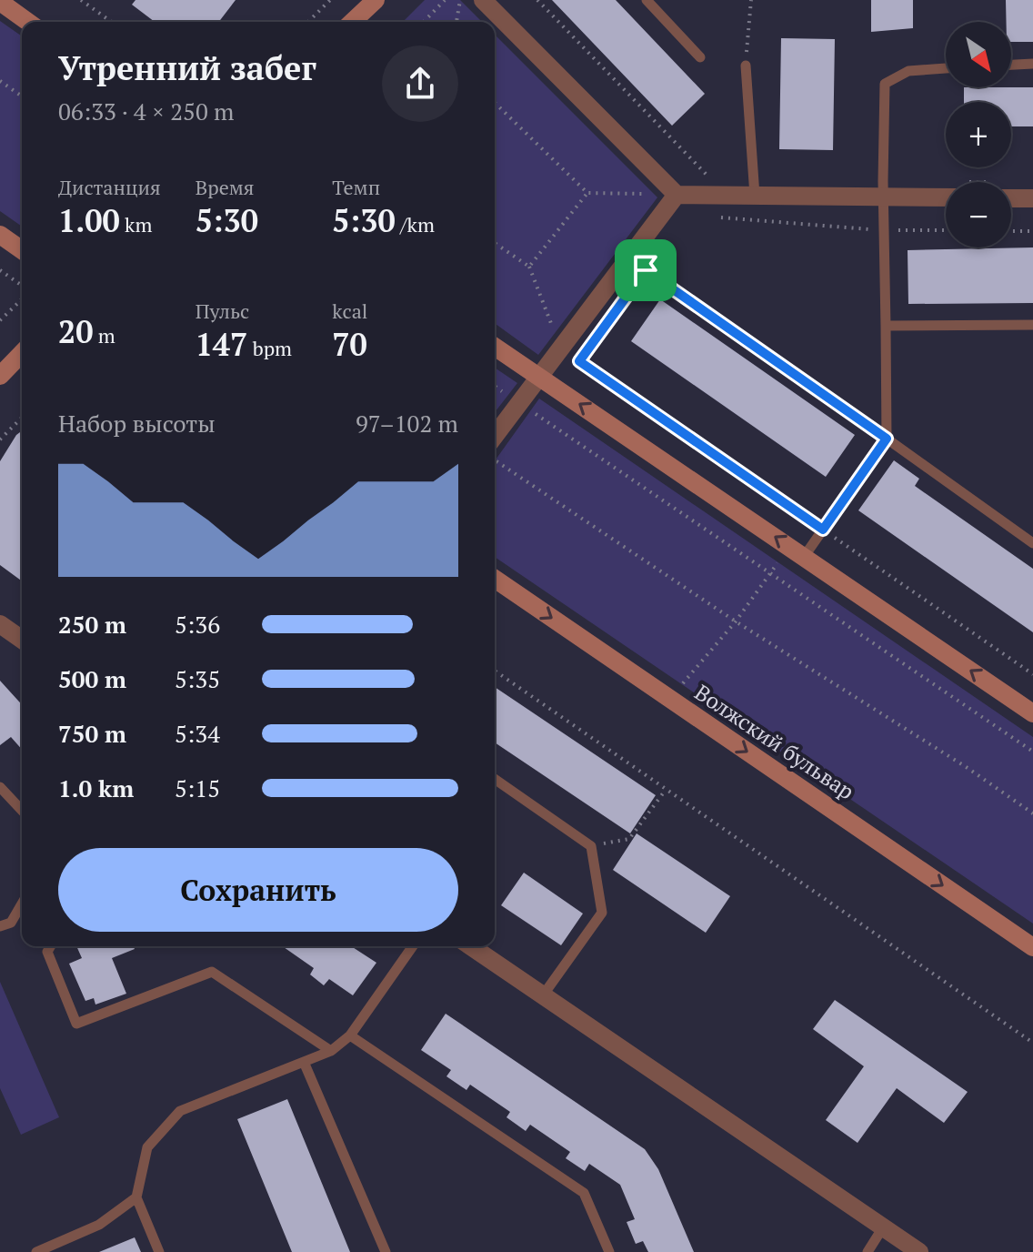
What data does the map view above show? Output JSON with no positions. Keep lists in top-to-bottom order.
{
  "streets": {
    "main road": ["Волжский бульвар"]
  },
  "one_way": ["Волжский бульвар"],
  "north": "bottom right",
  "page": {
    "map_buttons": ["+", "−"],
    "heading": ["Утренний забег", "06:33 · 4 × 250 m"],
    "stats": [
      ["Дистанция", "1.00 km"],
      ["Время", "5:30"],
      ["Темп", "5:30 /km"],
      ["20 m"],
      ["Пульс", "147 bpm"],
      ["kcal", "70"]
    ],
    "chart": ["Набор высоты", "97–102 m"],
    "list": [
      {
        "name": "250 m",
        "note": "5:36"
      },
      {
        "name": "500 m",
        "note": "5:35"
      },
      {
        "name": "750 m",
        "note": "5:34"
      },
      {
        "name": "1.0 km",
        "note": "5:15"
      }
    ],
    "buttons": "Сохранить"
  }
}
